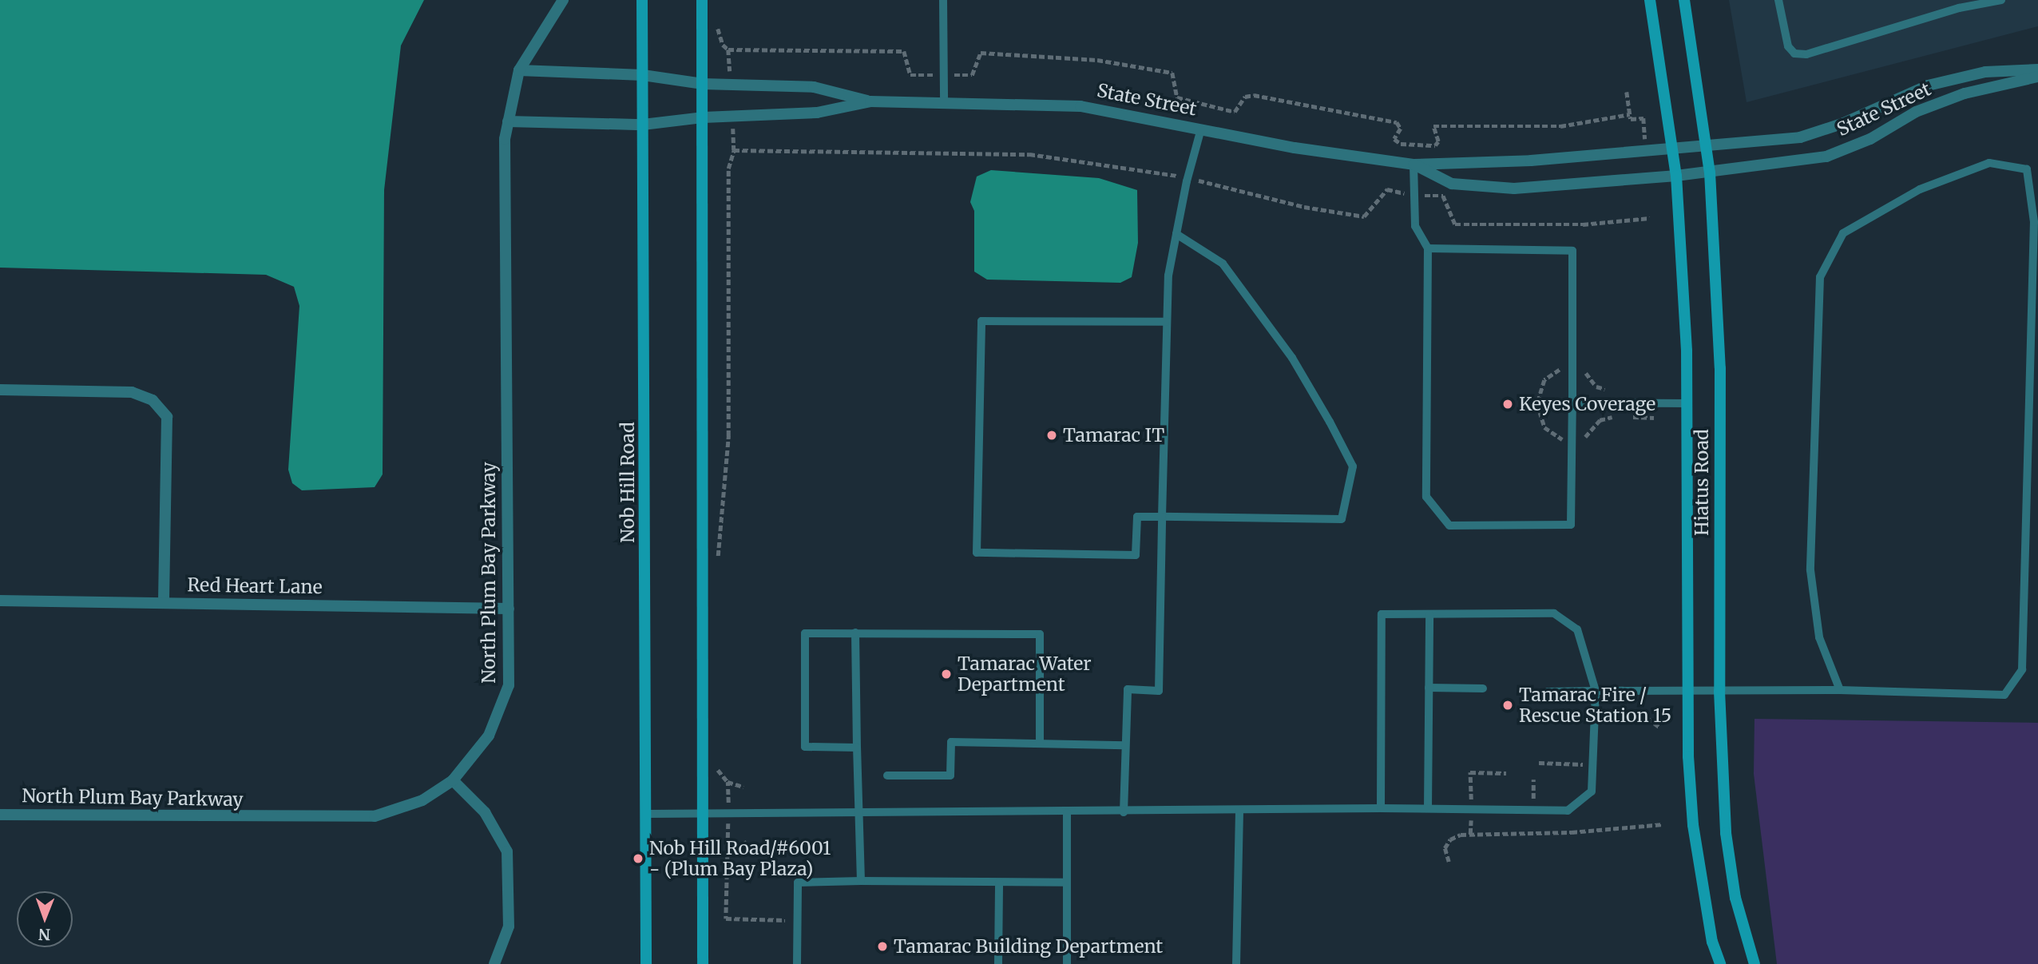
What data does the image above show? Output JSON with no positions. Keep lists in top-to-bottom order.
{
  "streets": {
    "main road": ["Nob Hill Road", "Hiatus Road"],
    "street": ["State Street", "North Plum Bay Parkway", "Red Heart Lane"]
  },
  "crossings": [
    ["State Street", "Nob Hill Road"],
    ["State Street", "Hiatus Road"],
    ["State Street", "North Plum Bay Parkway"],
    ["North Plum Bay Parkway", "Red Heart Lane"]
  ],
  "places": [
    "Keyes Coverage",
    "Tamarac IT",
    "Tamarac Water Department",
    "Tamarac Fire / Rescue Station 15",
    "Nob Hill Road/#6001 - (Plum Bay Plaza)",
    "Tamarac Building Department"
  ],
  "north": "bottom"
}
